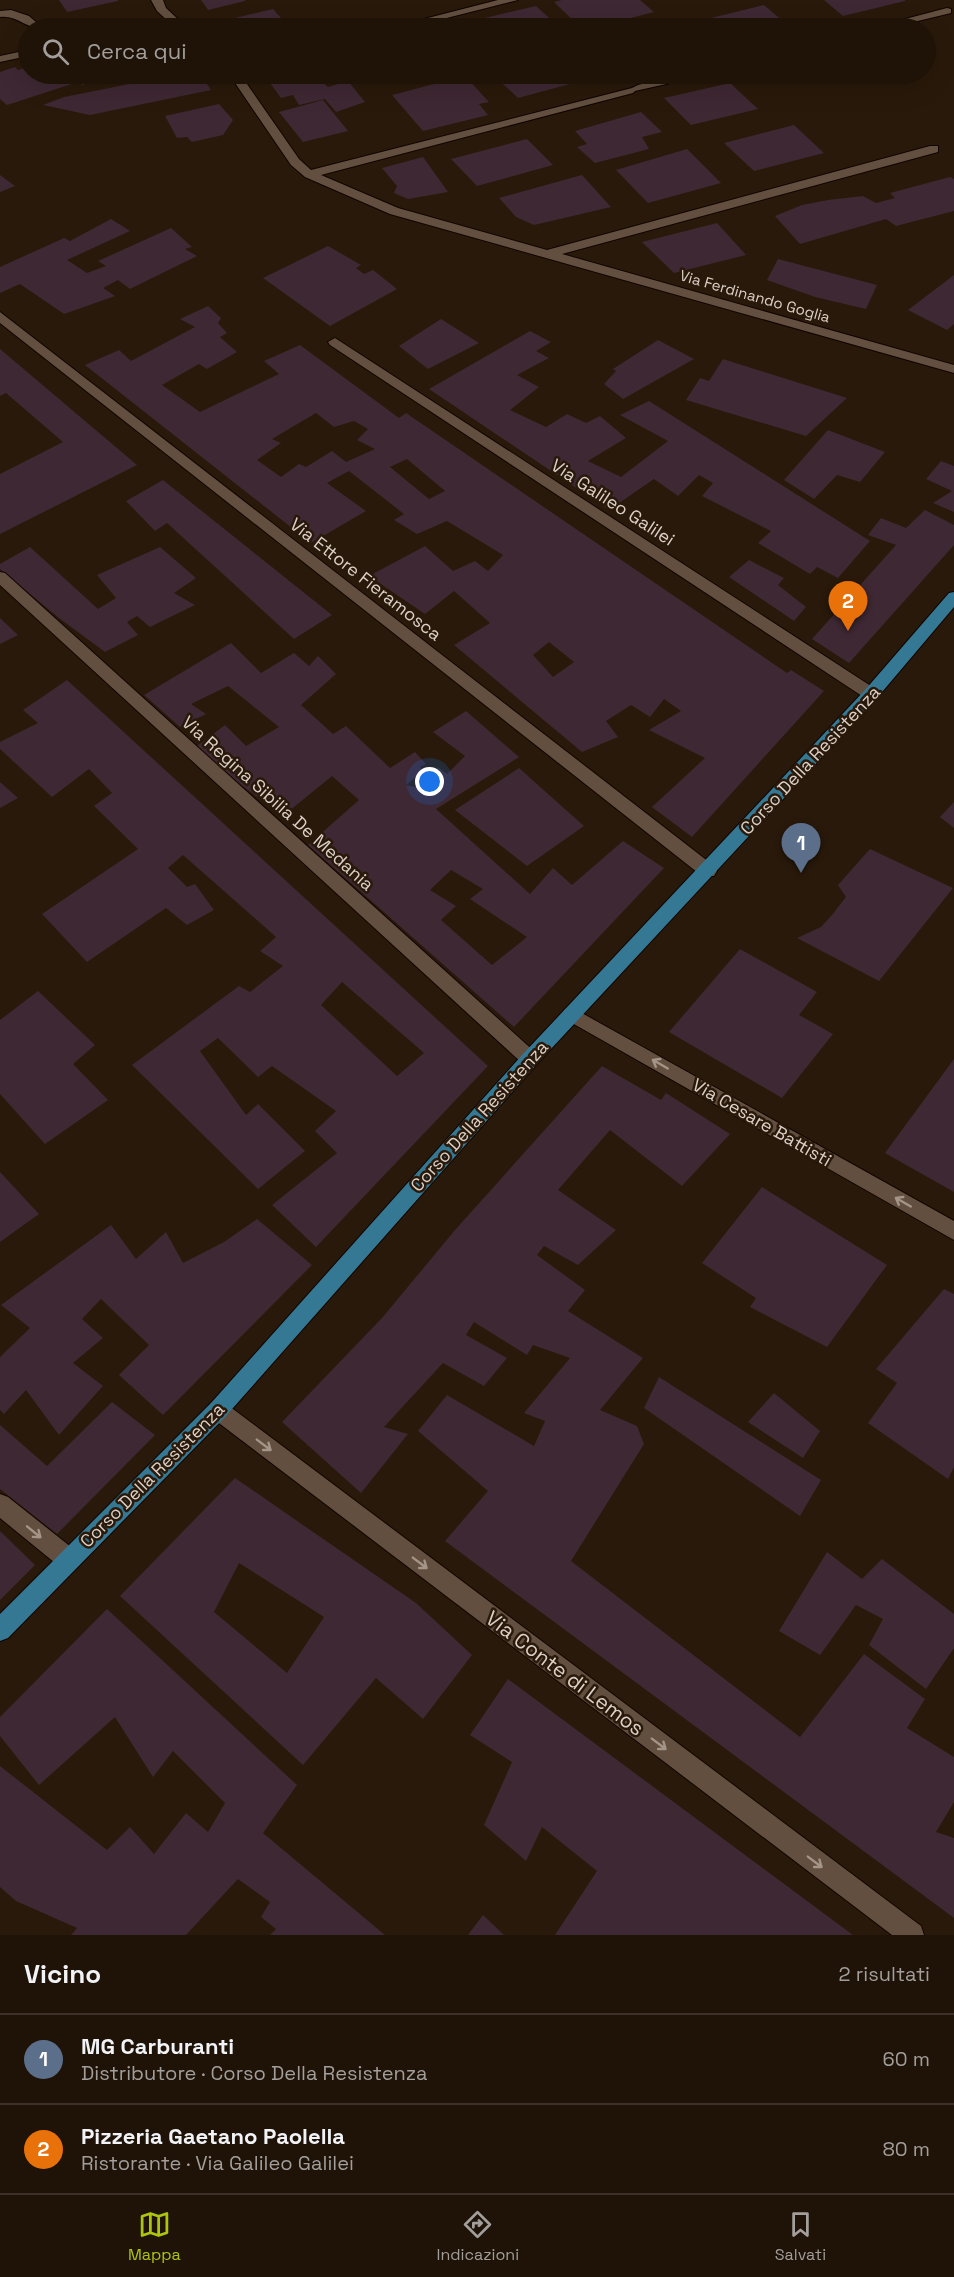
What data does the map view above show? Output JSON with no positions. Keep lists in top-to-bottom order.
{
  "streets": {
    "main road": ["Corso Della Resistenza"],
    "street": [
      "Via Ferdinando Goglia",
      "Via Galileo Galilei",
      "Via Ettore Fieramosca",
      "Via Regina Sibilia De Medania",
      "Via Cesare Battisti",
      "Via Conte di Lemos"
    ]
  },
  "crossings": [
    ["Via Galileo Galilei", "Corso Della Resistenza"],
    ["Via Ettore Fieramosca", "Corso Della Resistenza"],
    ["Corso Della Resistenza", "Via Regina Sibilia De Medania"],
    ["Corso Della Resistenza", "Via Cesare Battisti"],
    ["Corso Della Resistenza", "Via Conte di Lemos"]
  ],
  "one_way": ["Via Cesare Battisti", "Via Conte di Lemos"],
  "page": {
    "search": "Cerca qui",
    "pins": ["2", "1"],
    "heading": ["Vicino", "2 risultati"],
    "list": [
      {
        "mark": "1",
        "name": "MG Carburanti",
        "note": "Distributore · Corso Della Resistenza",
        "value": "60 m"
      },
      {
        "mark": "2",
        "name": "Pizzeria Gaetano Paolella",
        "note": "Ristorante · Via Galileo Galilei",
        "value": "80 m"
      }
    ],
    "nav": ["Mappa", "Indicazioni", "Salvati"]
  }
}
